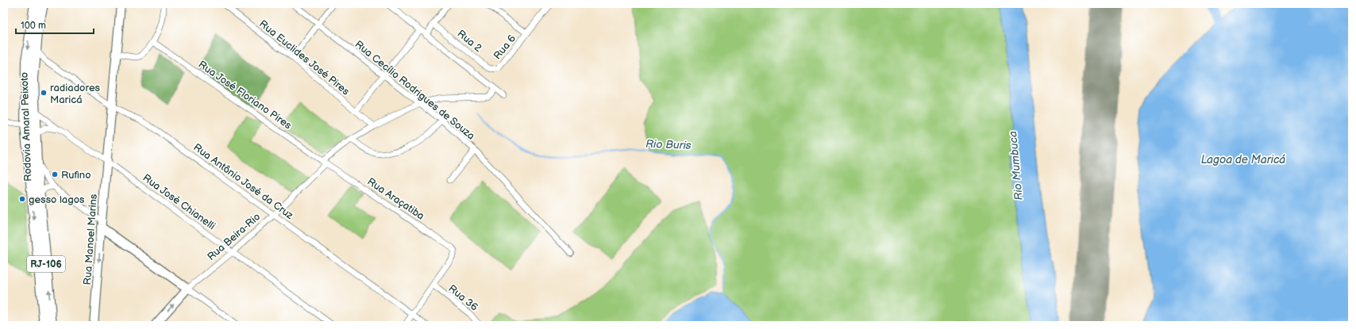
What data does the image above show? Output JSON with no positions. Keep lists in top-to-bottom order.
{
  "streets": {
    "highway": ["Rodovia Amaral Peixoto", "RJ-106"],
    "main road": ["Rua Beira-Rio", "Rua Manoel Marins"],
    "street": [
      "Rua 2",
      "Rua 6",
      "Rua Euclides José Pires",
      "Rua Cecílio Rodrigues de Souza",
      "Rua José Floriano Pires",
      "Rua Antônio José da Cruz",
      "Rua Araçatiba",
      "Rua José Chianelli",
      "Rua 36"
    ]
  },
  "crossings": [
    ["Rua 2", "Rua 6"],
    ["Rua Euclides José Pires", "Rua Beira-Rio"],
    ["Rua Cecílio Rodrigues de Souza", "Rua Beira-Rio"],
    ["Rua José Floriano Pires", "Rua Araçatiba"],
    ["Rua José Floriano Pires", "Rua Beira-Rio"],
    ["Rodovia Amaral Peixoto", "Rua Antônio José da Cruz"],
    ["Rodovia Amaral Peixoto", "Rua José Chianelli"],
    ["Rua Antônio José da Cruz", "Rua Beira-Rio"],
    ["Rua Antônio José da Cruz", "Rua Manoel Marins"],
    ["Rua Araçatiba", "Rua Beira-Rio"],
    ["Rua Araçatiba", "Rua 36"],
    ["Rua José Chianelli", "Rua Beira-Rio"],
    ["Rua José Chianelli", "Rua Manoel Marins"]
  ],
  "water": ["Rio Buris", "Lagoa de Maricá", "Rio Mumbuca"],
  "places": ["radiadores Maricá", "Rufino", "gesso lagos"],
  "scale_bar": "100 m"
}
